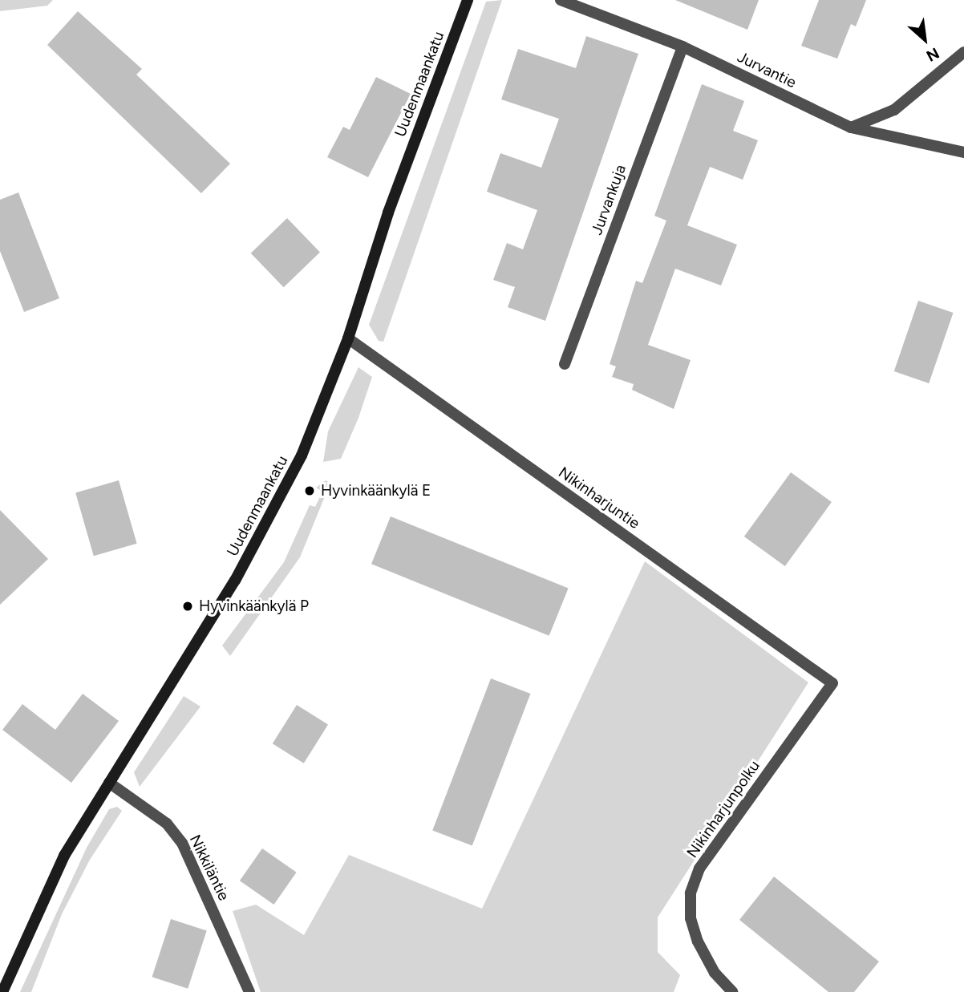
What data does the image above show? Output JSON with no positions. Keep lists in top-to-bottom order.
{
  "streets": {
    "main road": ["Uudenmaankatu"],
    "street": [
      "Jurvantie",
      "Jurvankuja",
      "Nikinharjuntie",
      "Nikinharjunpolku",
      "Nikkiläntie"
    ]
  },
  "crossings": [
    ["Jurvantie", "Jurvankuja"],
    ["Uudenmaankatu", "Nikinharjuntie"],
    ["Uudenmaankatu", "Nikkiläntie"],
    ["Nikinharjuntie", "Nikinharjunpolku"]
  ],
  "places": ["Hyvinkäänkylä E", "Hyvinkäänkylä P"],
  "north": "bottom right"
}
